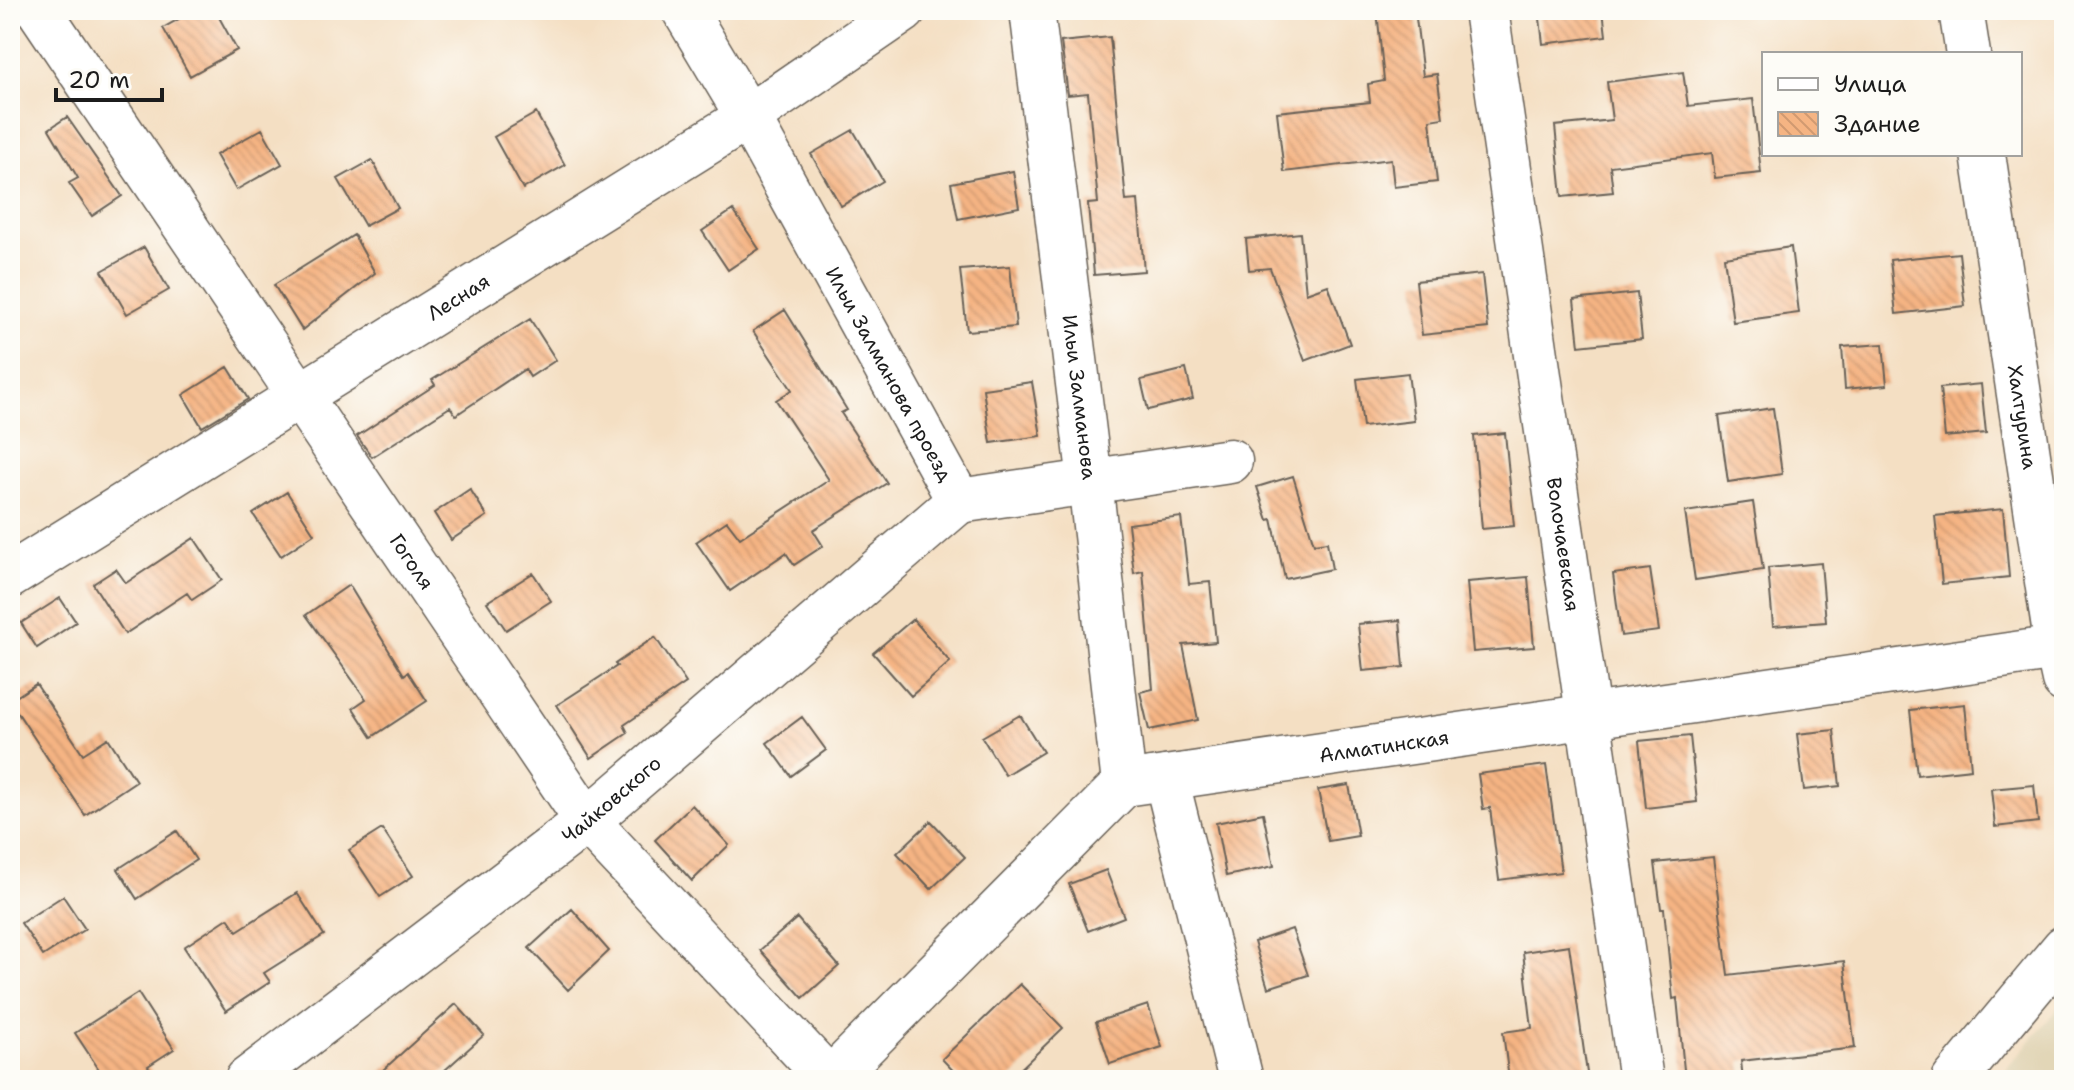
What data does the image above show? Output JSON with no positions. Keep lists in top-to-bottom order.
{
  "streets": {
    "street": [
      "Лесная",
      "Ильи Залманова проезд",
      "Ильи Залманова",
      "Халтурина",
      "Волочаевская",
      "Гоголя",
      "Алматинская",
      "Чайковского"
    ]
  },
  "crossings": [
    ["Лесная", "Ильи Залманова проезд"],
    ["Лесная", "Гоголя"],
    ["Ильи Залманова проезд", "Ильи Залманова"],
    ["Ильи Залманова проезд", "Чайковского"],
    ["Ильи Залманова", "Алматинская"],
    ["Халтурина", "Алматинская"],
    ["Волочаевская", "Алматинская"],
    ["Гоголя", "Чайковского"]
  ],
  "legend": ["Улица", "Здание"],
  "scale_bar": "20 m"
}
